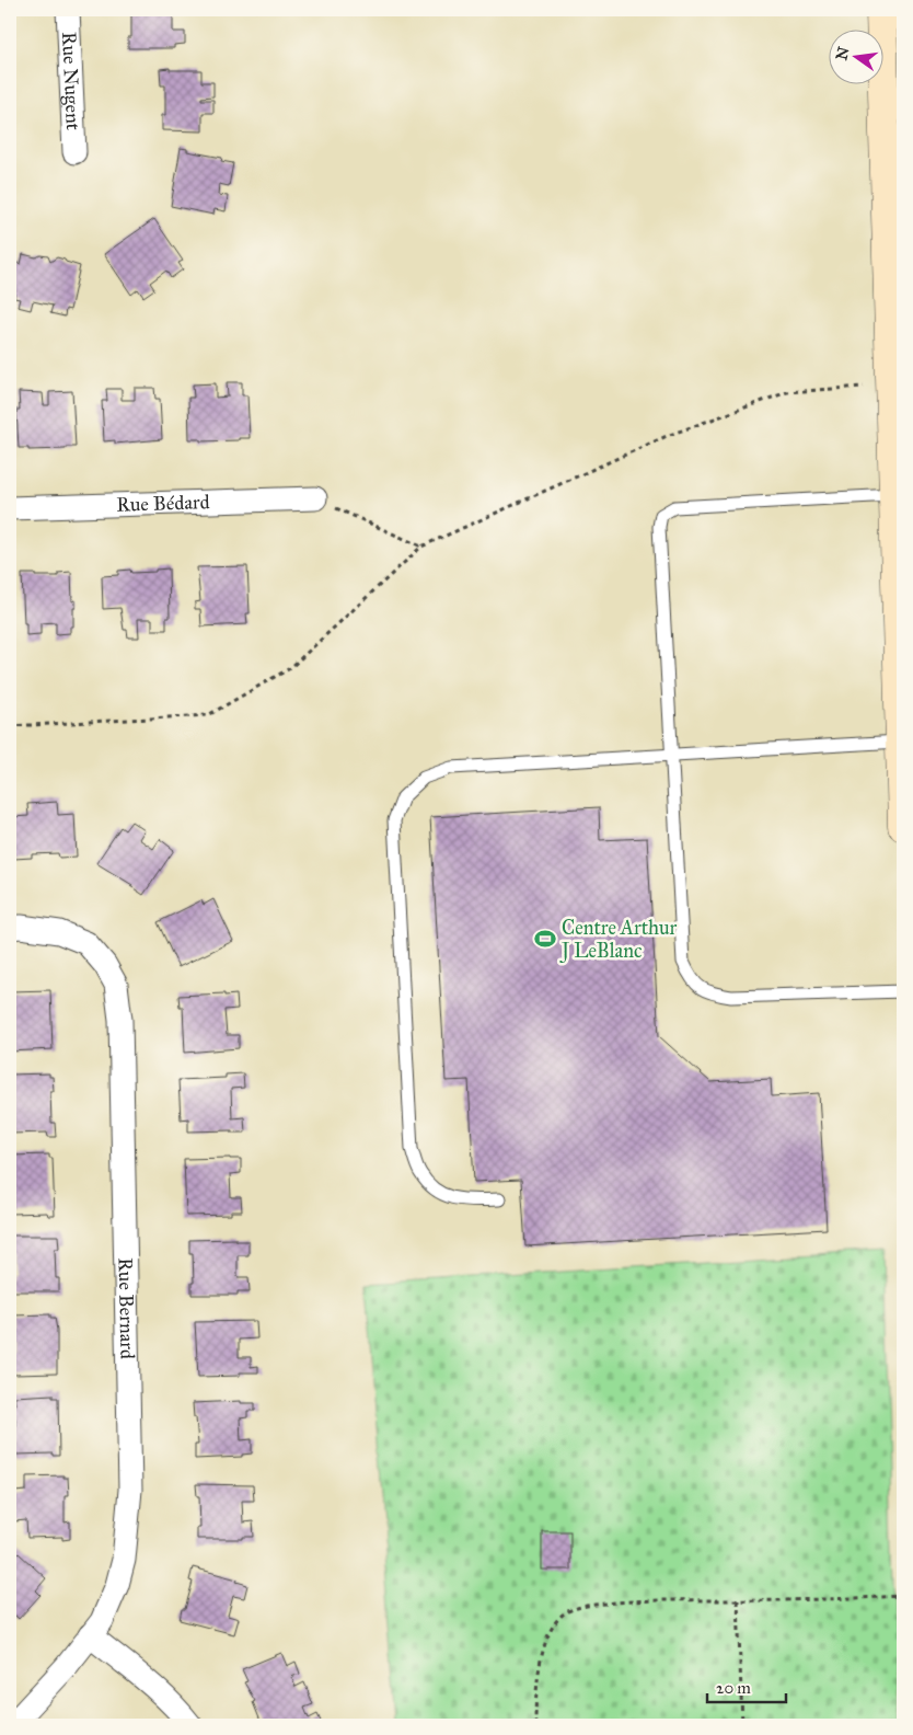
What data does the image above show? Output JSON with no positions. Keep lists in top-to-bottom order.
{
  "streets": {
    "street": ["Rue Nugent", "Rue Bédard", "Rue Bernard"]
  },
  "places": {
    "sports": ["Centre Arthur J LeBlanc"]
  },
  "scale_bar": "20 m",
  "north": "left"
}
